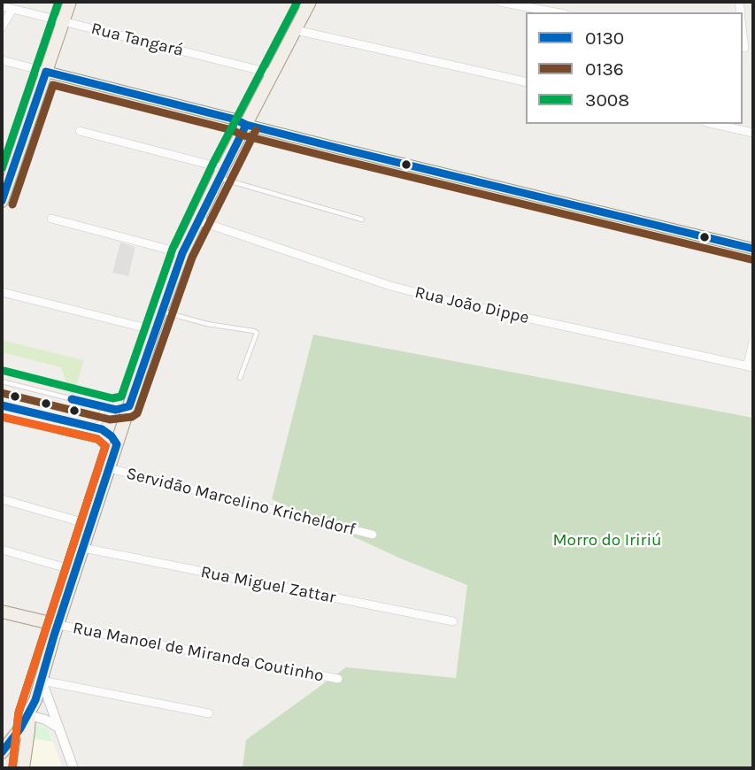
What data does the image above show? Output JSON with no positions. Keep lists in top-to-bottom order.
{
  "streets": {
    "street": [
      "Rua Tangará",
      "Rua João Dippe",
      "Servidão Marcelino Kricheldorf",
      "Rua Miguel Zattar",
      "Rua Manoel de Miranda Coutinho"
    ]
  },
  "parks": ["Morro do Iririú"],
  "lines": ["transit line 3008", "transit line 0130", "transit line 0136"],
  "legend": ["0130", "0136", "3008"]
}
